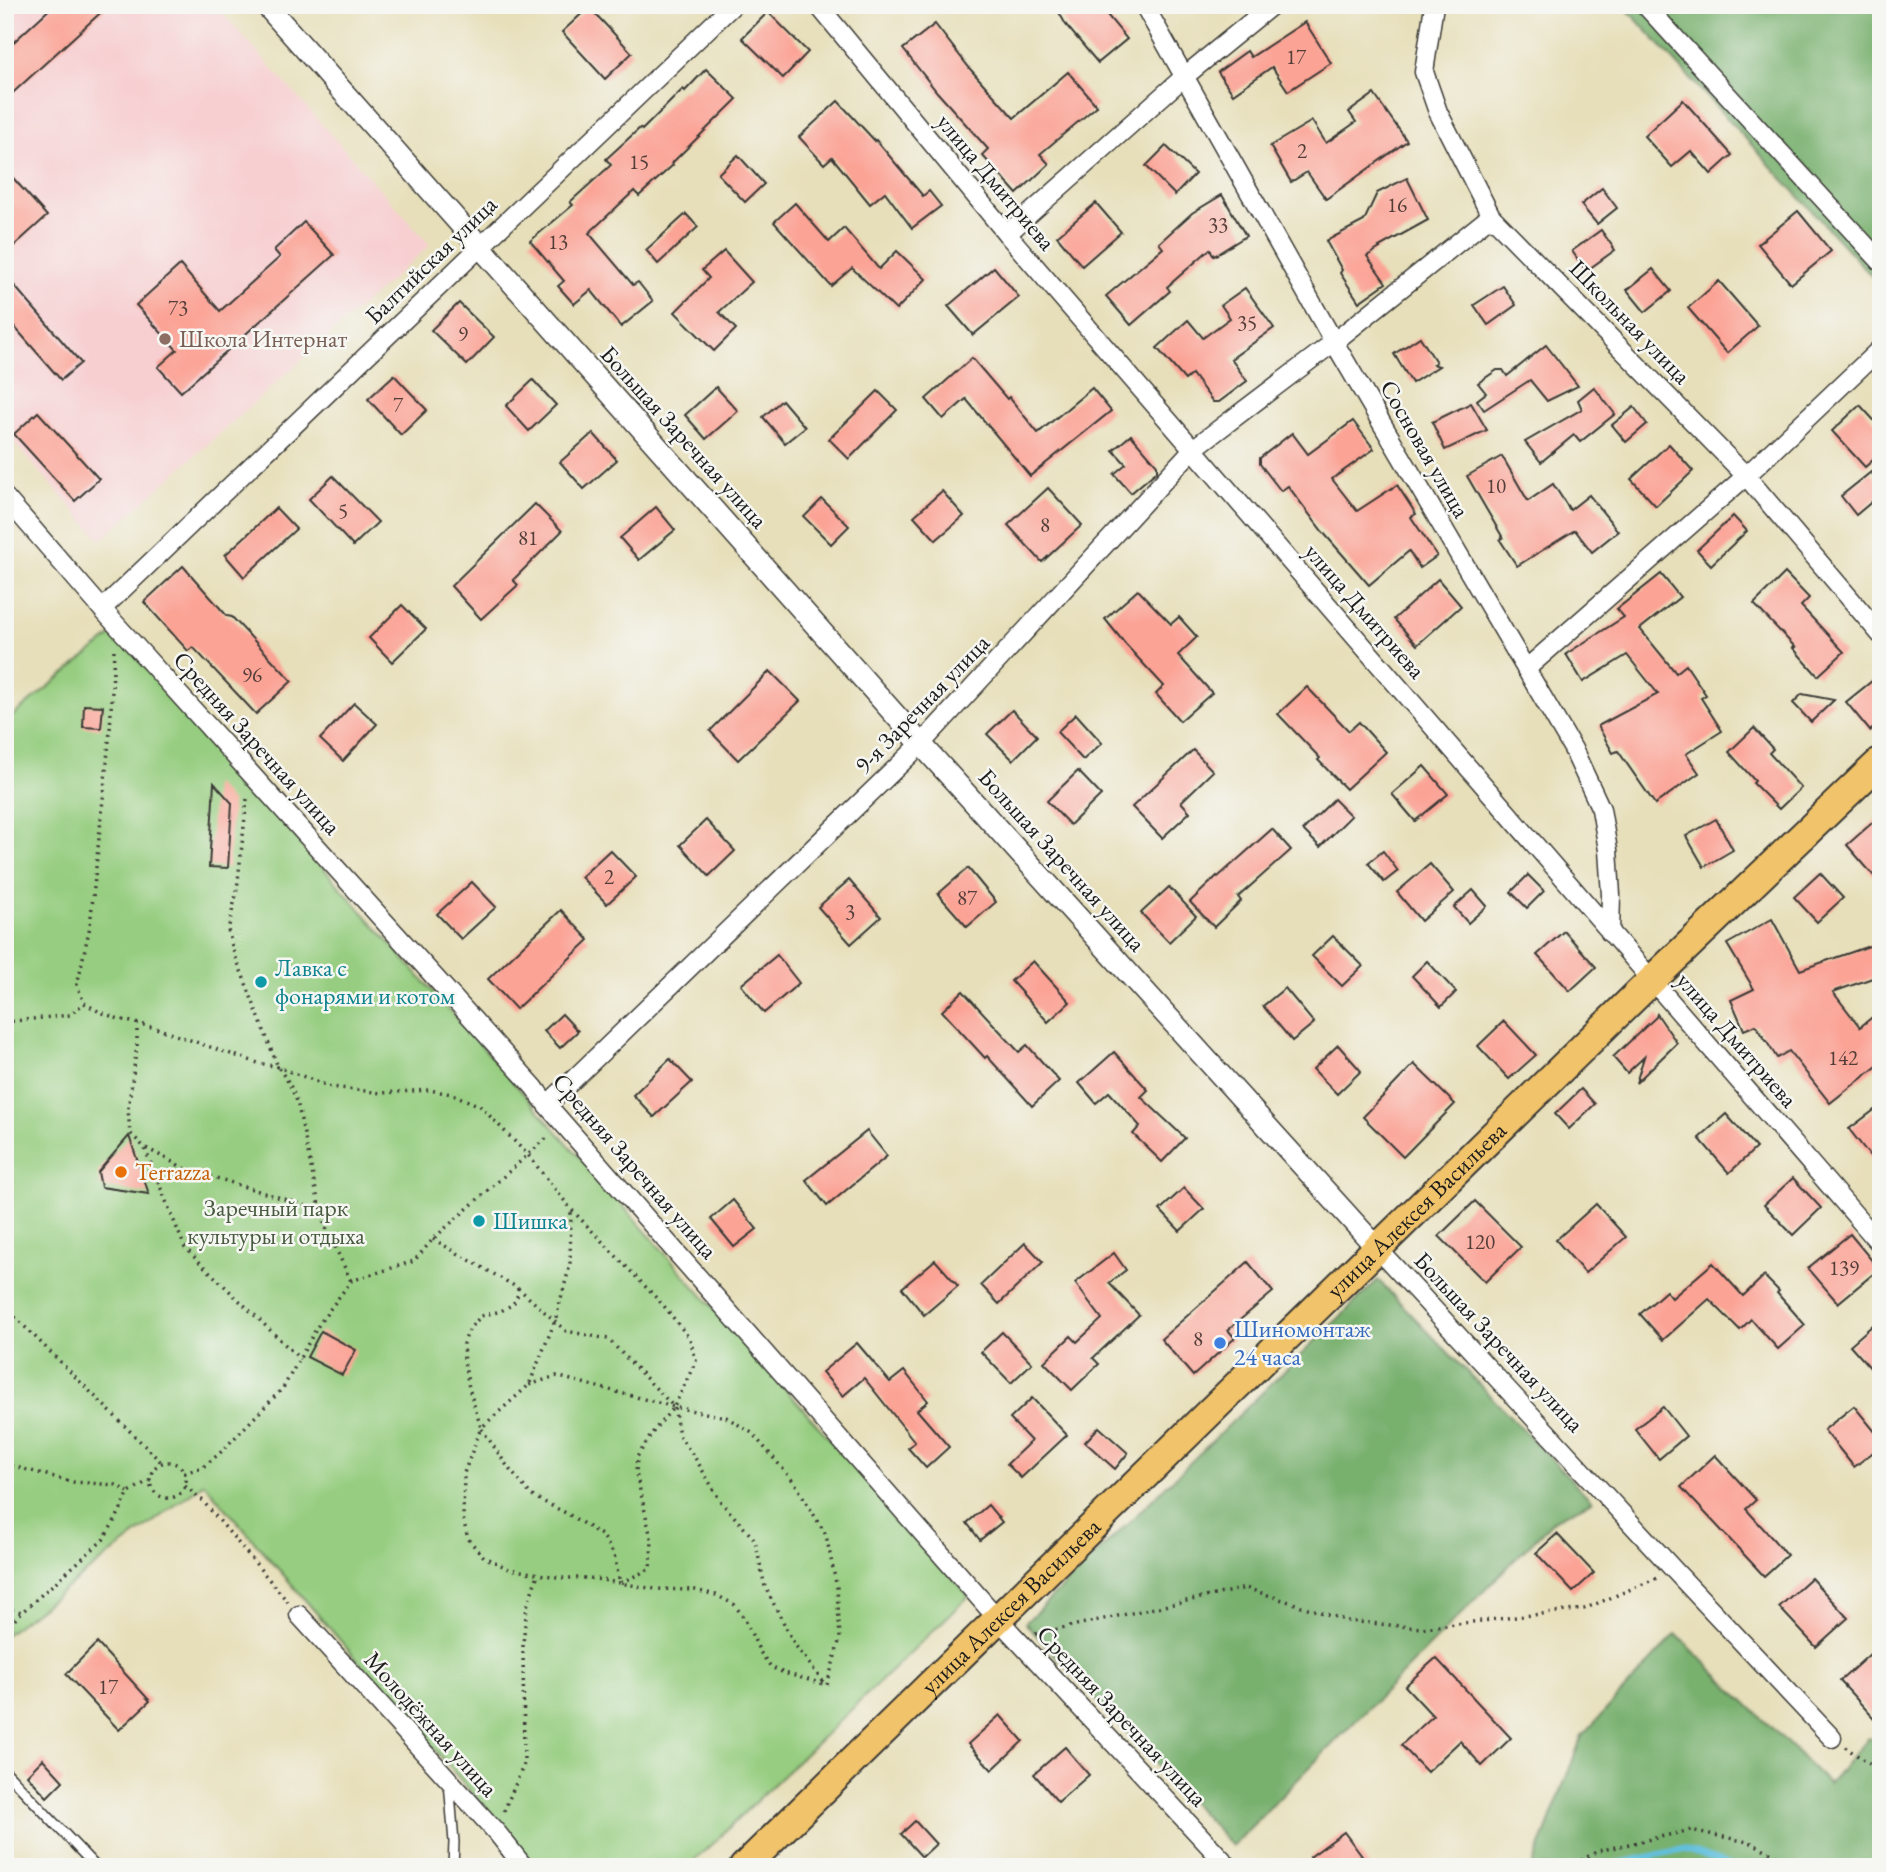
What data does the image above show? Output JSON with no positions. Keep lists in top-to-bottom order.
{
  "streets": {
    "main road": ["улица Алексея Васильева"],
    "street": [
      "улица Дмитриева",
      "Балтийская улица",
      "Школьная улица",
      "Большая Заречная улица",
      "Сосновая улица",
      "9-я Заречная улица",
      "Средняя Заречная улица",
      "Молодёжная улица"
    ]
  },
  "crossings": [
    ["улица Дмитриева", "Сосновая улица"],
    ["улица Дмитриева", "9-я Заречная улица"],
    ["улица Дмитриева", "улица Алексея Васильева"],
    ["Балтийская улица", "Большая Заречная улица"],
    ["Балтийская улица", "Средняя Заречная улица"],
    ["Школьная улица", "9-я Заречная улица"],
    ["Большая Заречная улица", "9-я Заречная улица"],
    ["Большая Заречная улица", "улица Алексея Васильева"],
    ["Сосновая улица", "9-я Заречная улица"],
    ["9-я Заречная улица", "Средняя Заречная улица"],
    ["Средняя Заречная улица", "улица Алексея Васильева"]
  ],
  "parks": ["Заречный парк культуры и отдыха"],
  "places": [
    "Школа Интернат",
    "Лавка с фонарями и котом",
    "Terrazza",
    "Шишка",
    "Шиномонтаж 24 часа"
  ],
  "house_numbers": [
    "17",
    "2",
    "15",
    "16",
    "33",
    "13",
    "73",
    "35",
    "9",
    "7",
    "10",
    "5",
    "8",
    "81",
    "96",
    "2",
    "87",
    "3",
    "142",
    "120",
    "139",
    "8",
    "17"
  ]
}
